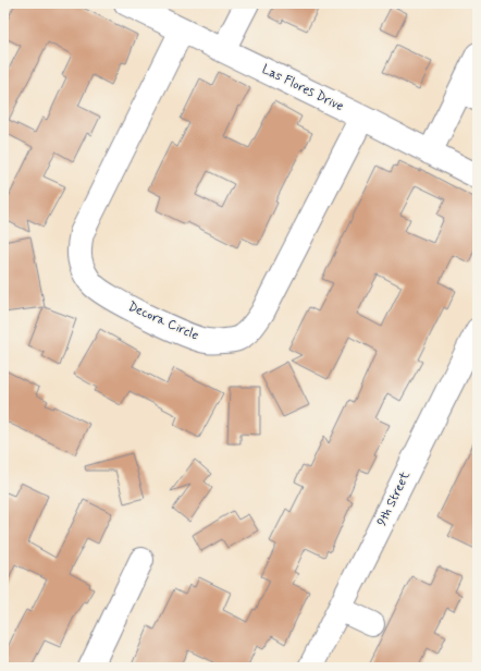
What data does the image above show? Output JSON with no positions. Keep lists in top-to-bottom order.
{
  "streets": {
    "street": ["Las Flores Drive", "Decora Circle", "9th Street"]
  },
  "crossings": [
    ["Las Flores Drive", "Decora Circle"]
  ]
}
